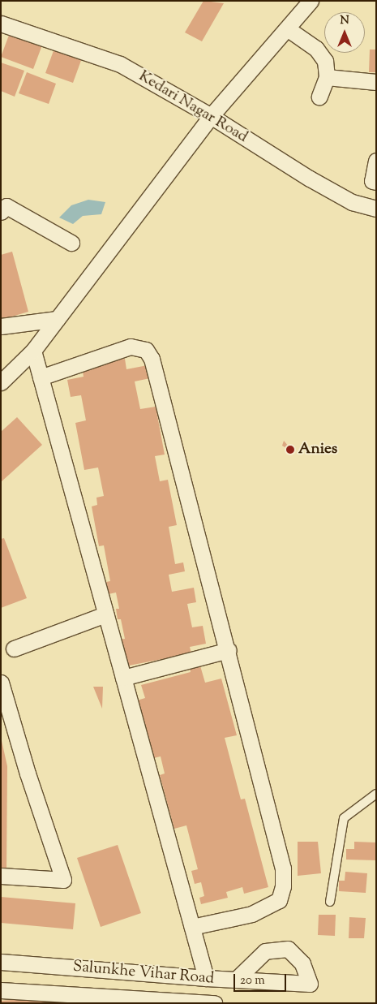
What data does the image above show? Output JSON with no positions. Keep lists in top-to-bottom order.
{
  "streets": {
    "street": ["Kedari Nagar Road", "Salunkhe Vihar Road"]
  },
  "places": ["Anies"],
  "scale_bar": "20 m",
  "north": "top"
}
